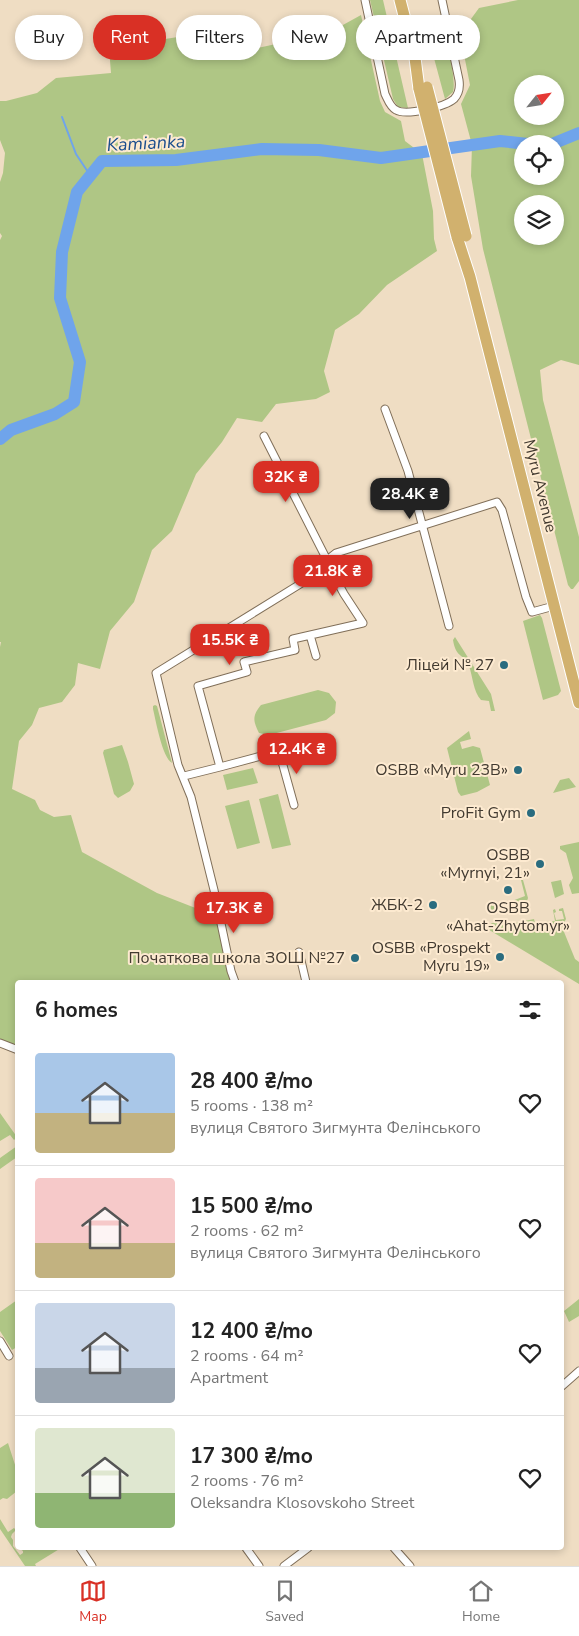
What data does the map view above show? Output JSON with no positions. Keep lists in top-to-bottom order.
{
  "streets": {
    "main road": ["Myru Avenue"]
  },
  "water": ["Kamianka"],
  "places": [
    "Ліцей № 27",
    "OSBB «Myru 23B»",
    "ProFit Gym",
    "OSBB «Myrnyi, 21»",
    "OSBB «Ahat-Zhytomyr»",
    "ЖБК-2",
    "OSBB «Prospekt Myru 19»",
    "Початкова школа ЗОШ №27"
  ],
  "north": "top right",
  "page": {
    "chip": [
      "Buy",
      "Rent",
      "Filters",
      "New",
      "Apartment"
    ],
    "price": [
      "32K ₴",
      "28.4K ₴",
      "21.8K ₴",
      "15.5K ₴",
      "12.4K ₴",
      "17.3K ₴"
    ],
    "heading": "6 homes",
    "list": [
      {
        "name": "28 400 ₴/mo",
        "note": "5 rooms · 138 m² · вулиця Святого Зигмунта Фелінського"
      },
      {
        "name": "15 500 ₴/mo",
        "note": "2 rooms · 62 m² · вулиця Святого Зигмунта Фелінського"
      },
      {
        "name": "12 400 ₴/mo",
        "note": "2 rooms · 64 m² · Apartment"
      },
      {
        "name": "17 300 ₴/mo",
        "note": "2 rooms · 76 m² · Oleksandra Klosovskoho Street"
      }
    ],
    "tabs": ["Map", "Saved", "Home"]
  }
}
